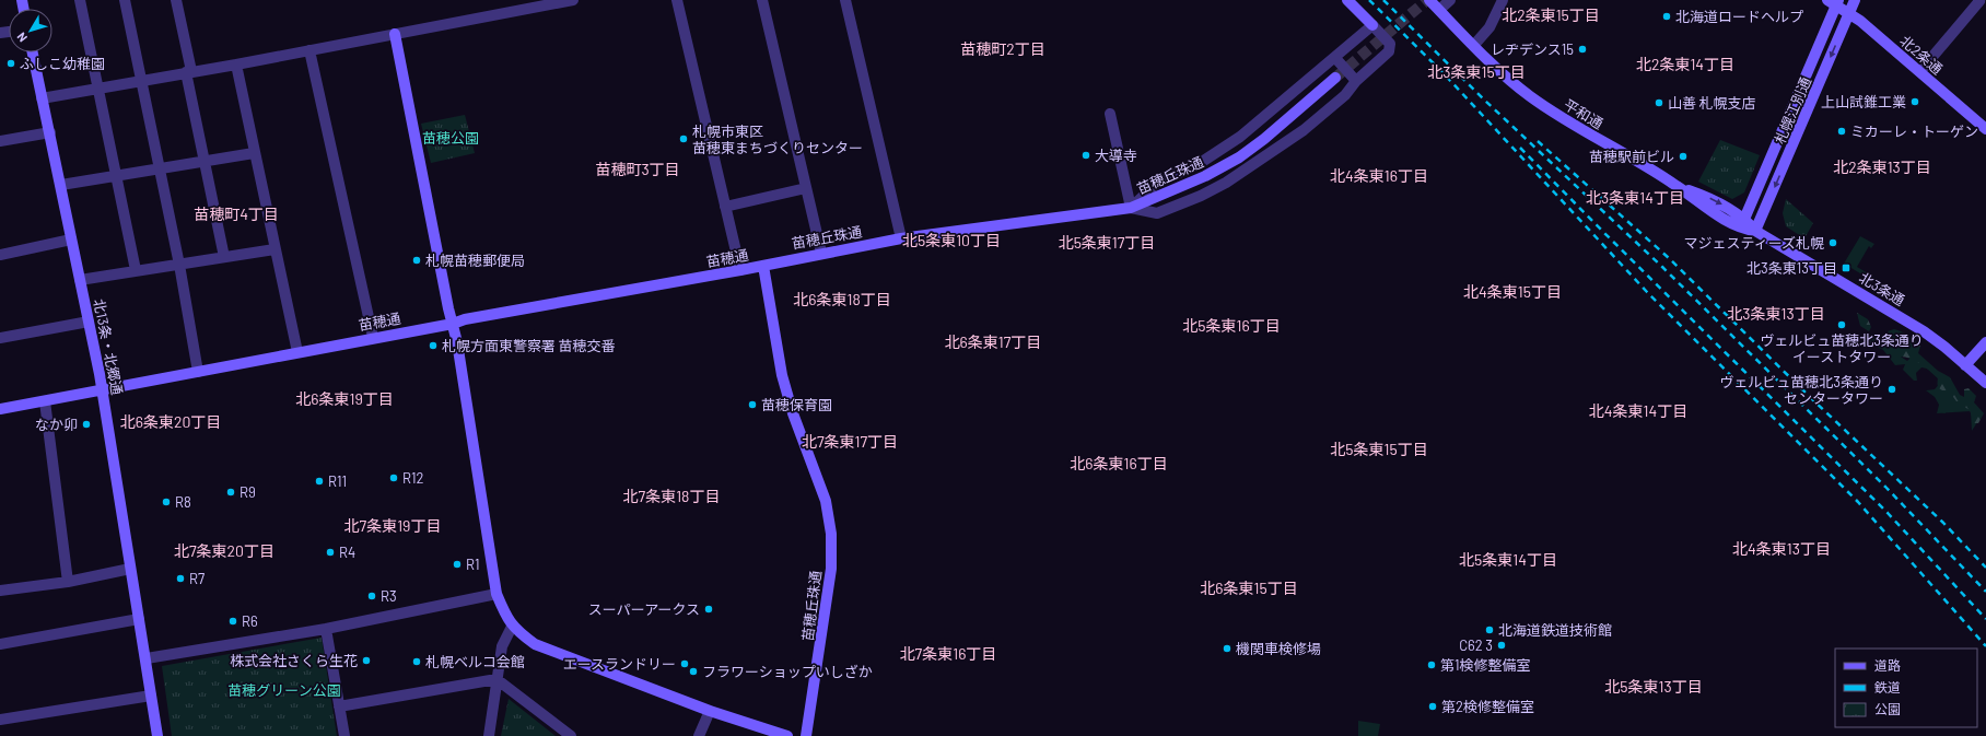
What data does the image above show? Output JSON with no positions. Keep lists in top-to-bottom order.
{
  "streets": {
    "street": [
      "北2条通",
      "札幌江別通",
      "平和通",
      "苗穂丘珠通",
      "苗穂通",
      "北3条通",
      "北13条・北郷通"
    ]
  },
  "crossings": [
    ["北2条通", "札幌江別通"],
    ["札幌江別通", "平和通"],
    ["札幌江別通", "北3条通"],
    ["平和通", "北3条通"],
    ["苗穂丘珠通", "苗穂通"],
    ["苗穂通", "北13条・北郷通"]
  ],
  "districts": [
    "北2条東15丁目",
    "苗穂町2丁目",
    "北2条東14丁目",
    "北3条東15丁目",
    "北2条東13丁目",
    "苗穂町3丁目",
    "北4条東16丁目",
    "北3条東14丁目",
    "苗穂町4丁目",
    "北5条東10丁目",
    "北5条東17丁目",
    "北4条東15丁目",
    "北6条東18丁目",
    "北3条東13丁目",
    "北5条東16丁目",
    "北6条東17丁目",
    "北6条東19丁目",
    "北4条東14丁目",
    "北6条東20丁目",
    "北7条東17丁目",
    "北5条東15丁目",
    "北6条東16丁目",
    "北7条東18丁目",
    "北7条東19丁目",
    "北4条東13丁目",
    "北7条東20丁目",
    "北5条東14丁目",
    "北6条東15丁目",
    "北7条東16丁目",
    "北5条東13丁目"
  ],
  "parks": ["苗穂公園", "苗穂グリーン公園"],
  "places": {
    "other": [
      "北海道ロードヘルプ",
      "レヂデンス15",
      "ふしこ幼稚園",
      "上山試錐工業",
      "山善 札幌支店",
      "ミカーレ・トーゲン",
      "札幌市東区 苗穂東まちづくりセンター",
      "大導寺",
      "苗穂駅前ビル",
      "マジェスティーズ札幌",
      "札幌苗穂郵便局",
      "ヴェルビュ苗穂北3条通り イーストタワー",
      "札幌方面東警察署 苗穂交番",
      "ヴェルビュ苗穂北3条通り センタータワー",
      "苗穂保育園",
      "なか卯",
      "R12",
      "R11",
      "R9",
      "R8",
      "R4",
      "R1",
      "R7",
      "R3",
      "スーパーアークス",
      "R6",
      "北海道鉄道技術館",
      "C62 3",
      "機関車検修場",
      "株式会社さくら生花",
      "札幌ベルコ会館",
      "エースランドリー",
      "第1検修整備室",
      "フラワーショップいしざか",
      "第2検修整備室"
    ],
    "transit": ["北3条東13丁目"]
  },
  "legend": ["道路", "鉄道", "公園"],
  "north": "bottom left"
}
